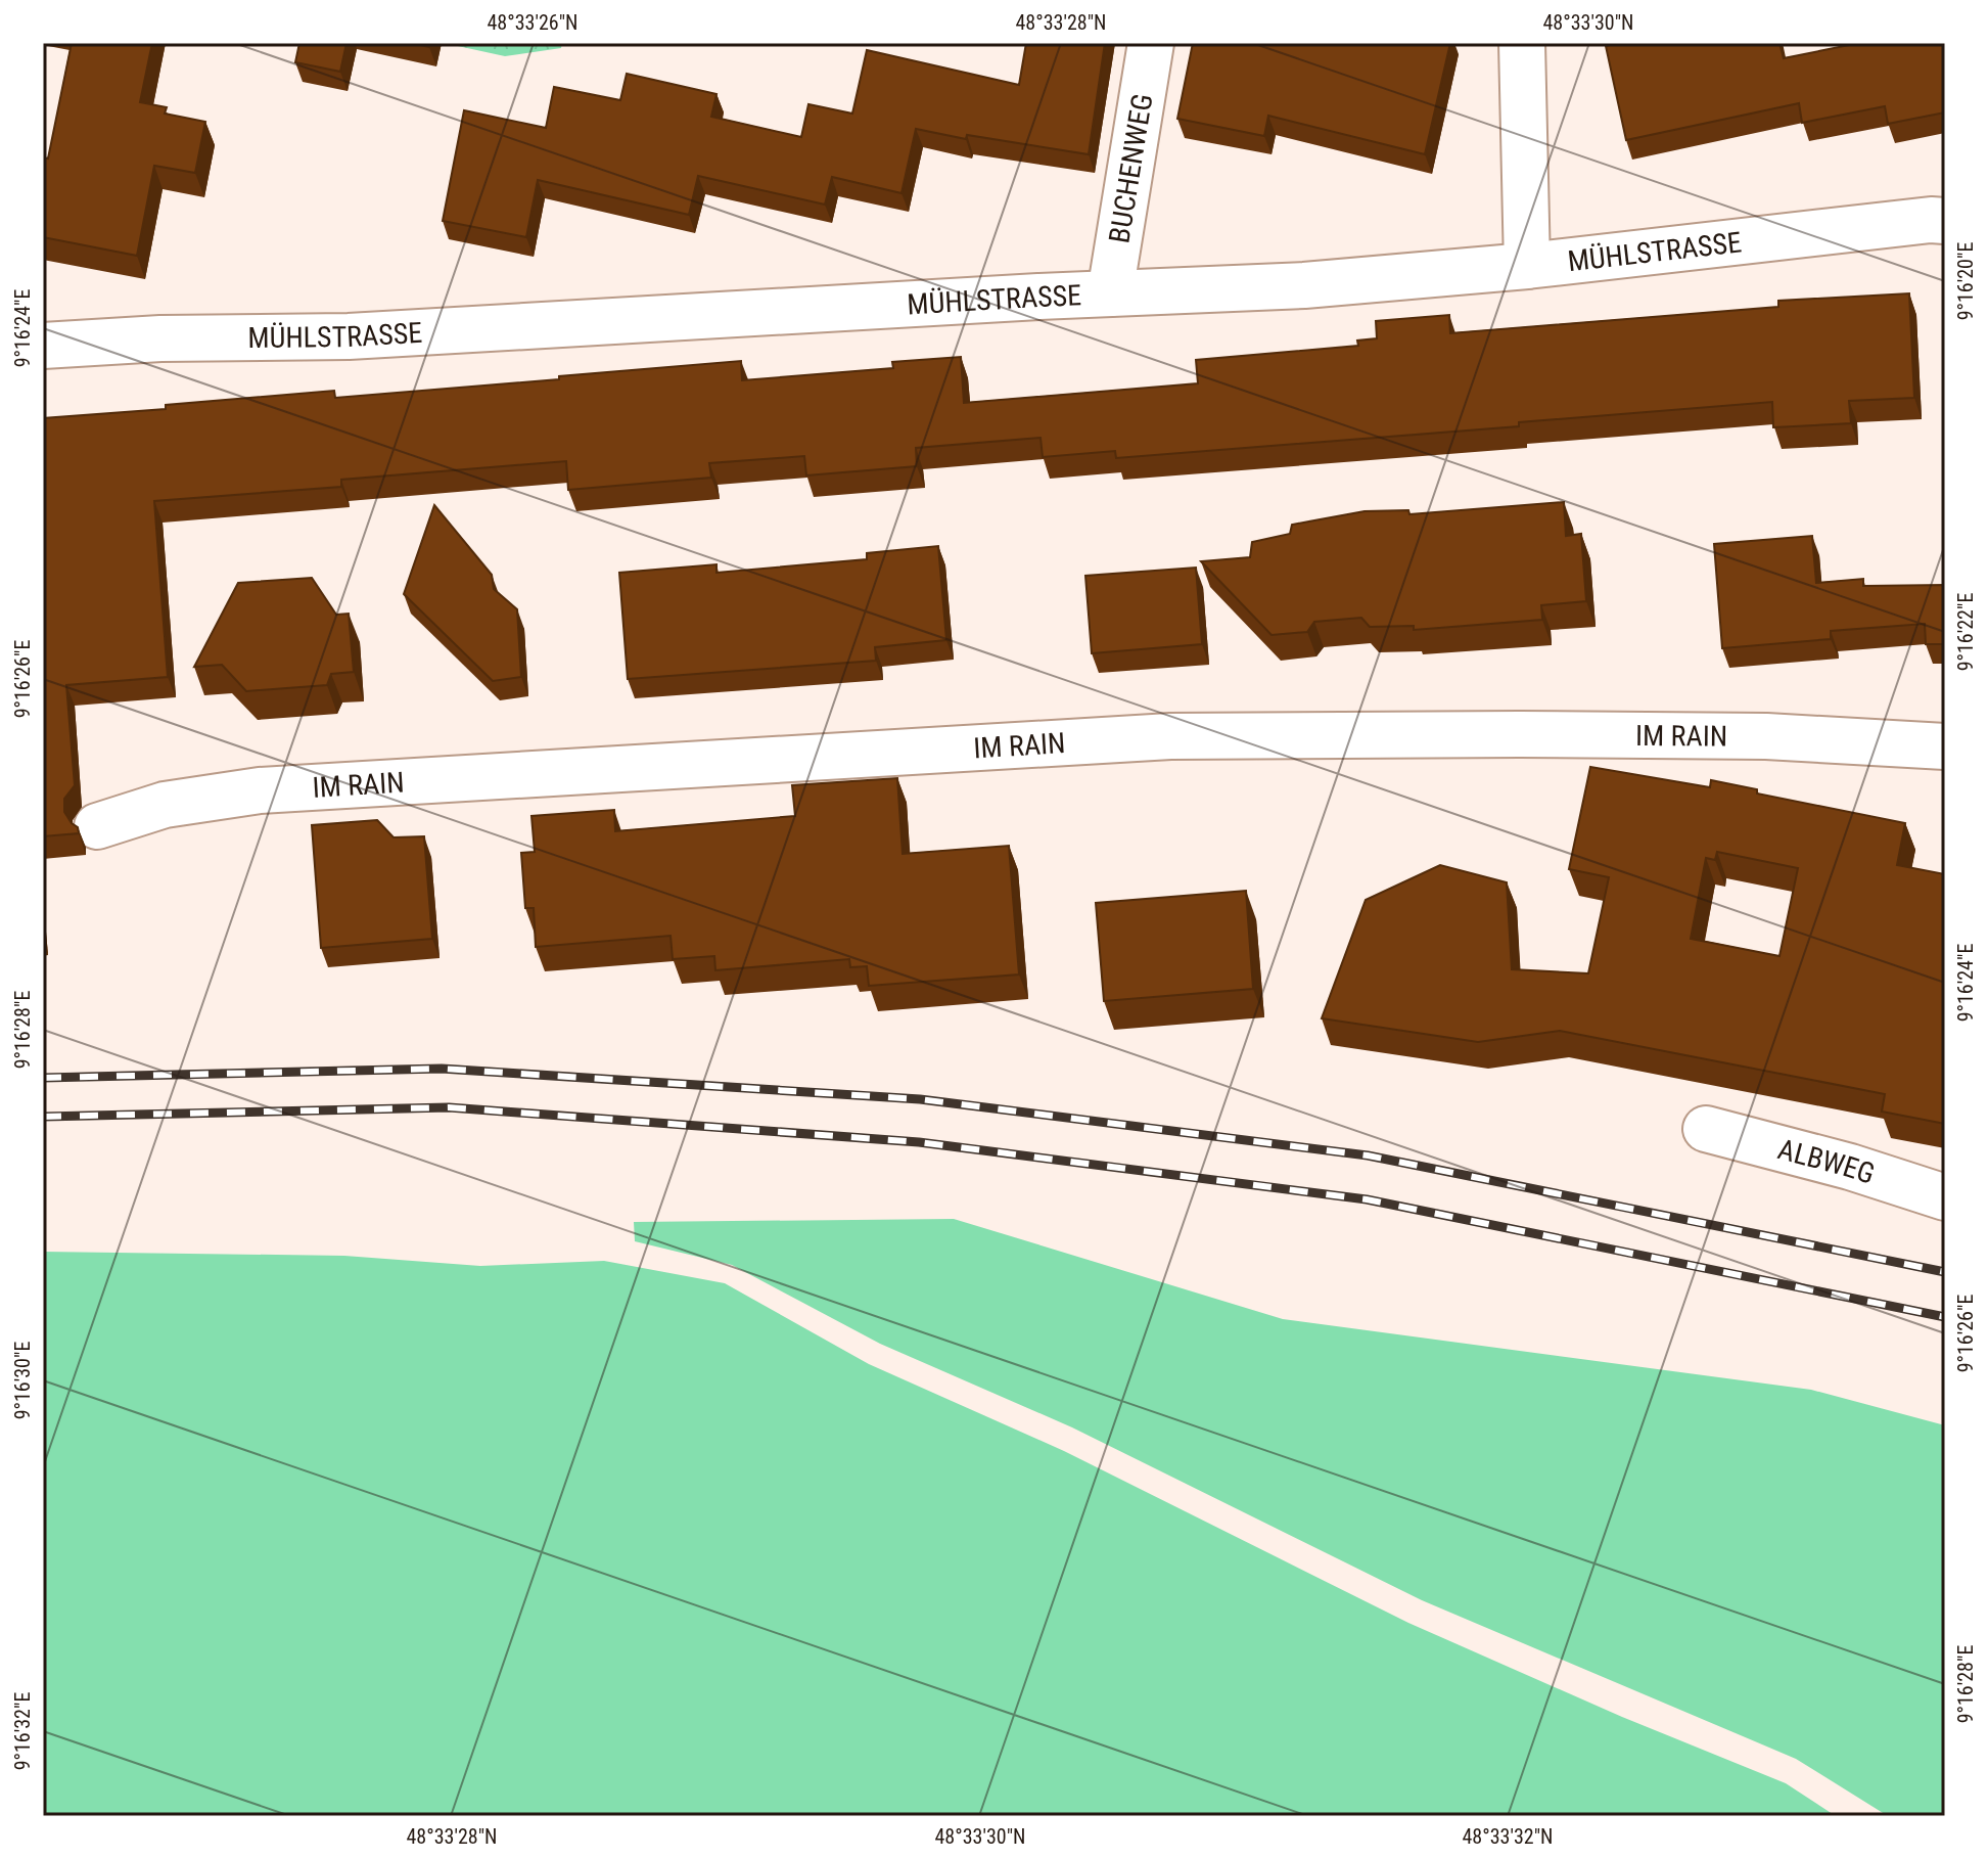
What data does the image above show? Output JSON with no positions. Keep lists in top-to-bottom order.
{
  "streets": {
    "street": [
      "BUCHENWEG",
      "MÜHLSTRASSE",
      "IM RAIN",
      "ALBWEG"
    ]
  },
  "crossings": [
    ["BUCHENWEG", "MÜHLSTRASSE"]
  ],
  "coordinates": [
    "48°33'26\"N",
    "48°33'28\"N",
    "48°33'30\"N",
    "9°16'20\"E",
    "9°16'24\"E",
    "9°16'22\"E",
    "9°16'26\"E",
    "9°16'28\"E",
    "9°16'30\"E",
    "9°16'32\"E",
    "48°33'32\"N"
  ]
}
